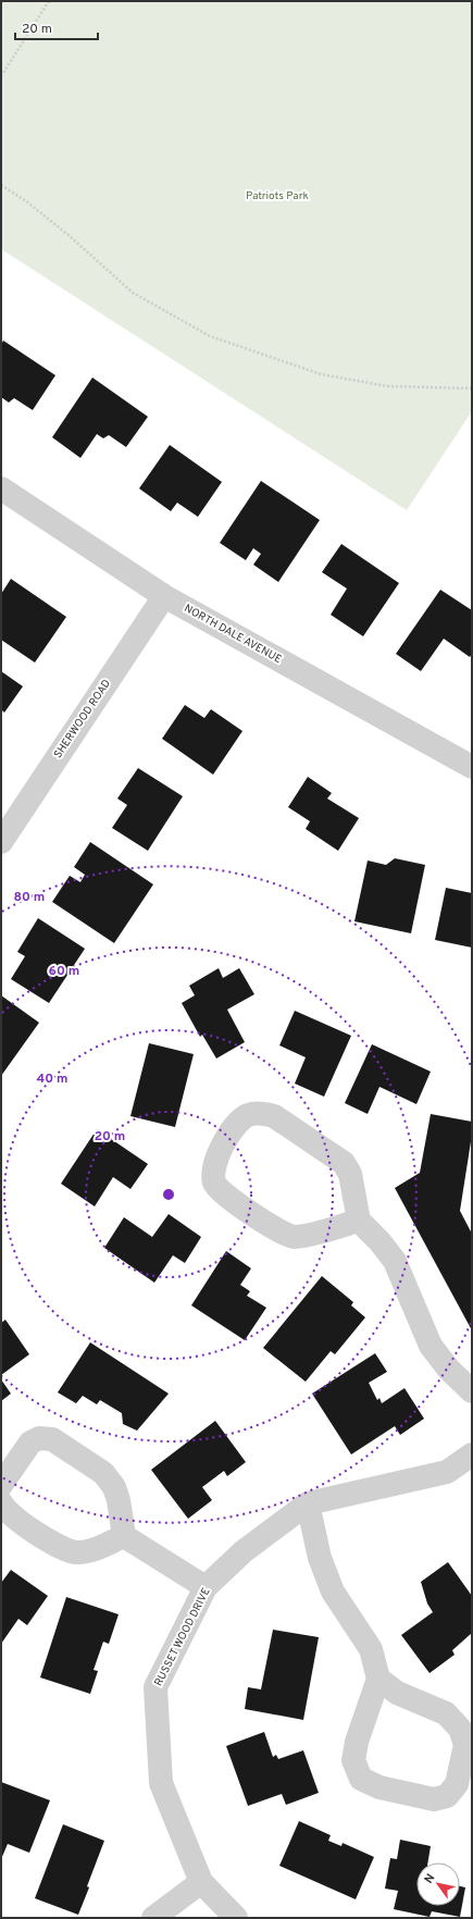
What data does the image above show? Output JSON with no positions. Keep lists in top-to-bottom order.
{
  "streets": {
    "street": ["NORTH DALE AVENUE", "SHERWOOD ROAD", "RUSSET WOOD DRIVE"]
  },
  "crossings": [
    ["NORTH DALE AVENUE", "SHERWOOD ROAD"]
  ],
  "parks": ["Patriots Park"],
  "scale_bar": "20 m",
  "north": "top left",
  "rings": [
    "80 m",
    "60 m",
    "40 m",
    "20 m"
  ]
}
